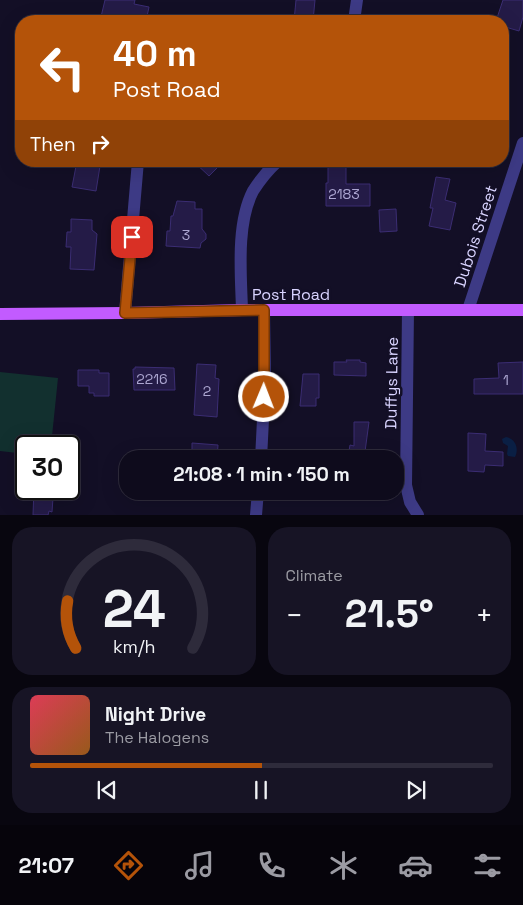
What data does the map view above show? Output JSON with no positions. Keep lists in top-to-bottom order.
{
  "streets": {
    "main road": ["Post Road"],
    "street": ["Dubois Street", "Duffys Lane"]
  },
  "crossings": [
    ["Dubois Street", "Post Road"],
    ["Post Road", "Duffys Lane"]
  ],
  "house_numbers": [
    "2183",
    "3",
    "2216",
    "1",
    "2"
  ],
  "page": {
    "turn": ["40 m", "Post Road"],
    "then": "Then",
    "limit": "30",
    "trip": "21:08 · 1 min · 150 m",
    "tile": "Climate",
    "heat": ["−", "21.5°", "+"],
    "song": ["Night Drive", "The Halogens"],
    "tabs": "21:07",
    "gauge": ["24", "km/h"]
  }
}
